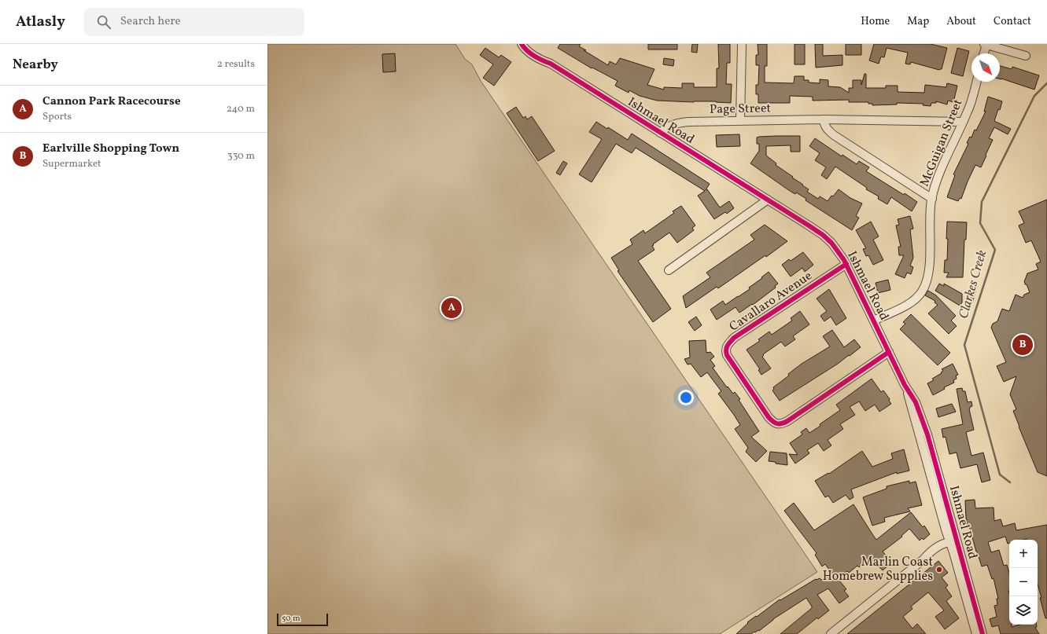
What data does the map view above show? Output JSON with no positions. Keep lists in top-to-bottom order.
{
  "streets": {
    "street": [
      "Page Street",
      "Ishmael Road",
      "McGuigan Street",
      "Cavallaro Avenue"
    ]
  },
  "crossings": [
    ["Page Street", "Ishmael Road"],
    ["Page Street", "McGuigan Street"],
    ["Ishmael Road", "McGuigan Street"],
    ["Ishmael Road", "Cavallaro Avenue"]
  ],
  "water": ["Clarkes Creek"],
  "places": ["Marlin Coast Homebrew Supplies"],
  "scale_bar": "50 m",
  "north": "bottom right",
  "page": {
    "header": "Atlasly",
    "search": "Search here",
    "nav": [
      "Home",
      "Map",
      "About",
      "Contact"
    ],
    "heading": ["Nearby", "2 results"],
    "list": [
      {
        "mark": "A",
        "name": "Cannon Park Racecourse",
        "note": "Sports",
        "value": "240 m"
      },
      {
        "mark": "B",
        "name": "Earlville Shopping Town",
        "note": "Supermarket",
        "value": "330 m"
      }
    ],
    "pins": ["A", "B"],
    "map_buttons": ["+", "−"],
    "scale": "50 m"
  }
}
